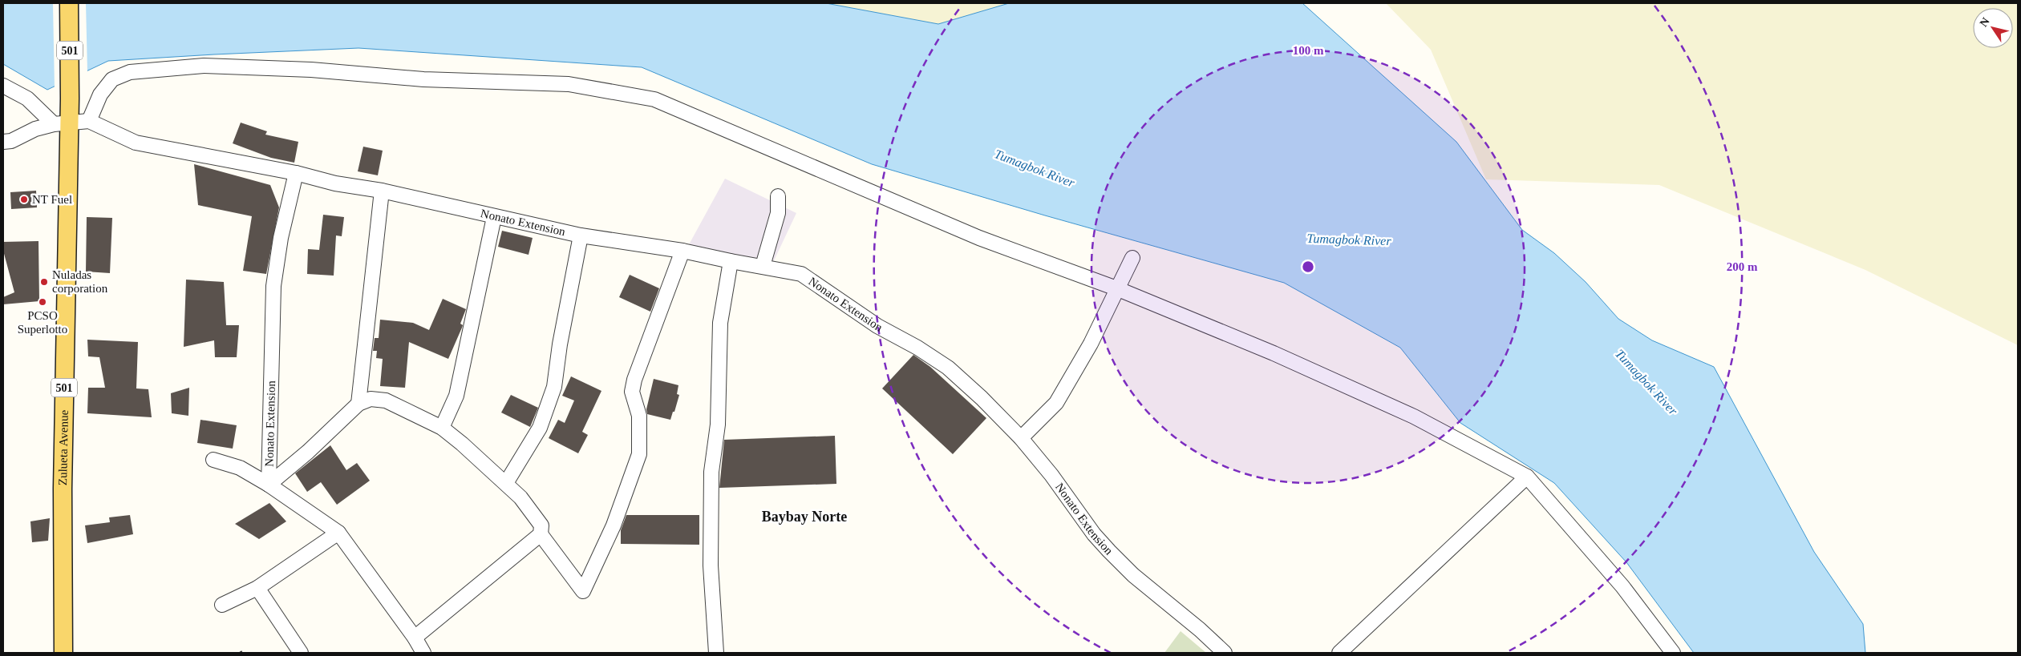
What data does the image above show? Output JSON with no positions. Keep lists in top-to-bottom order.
{
  "streets": {
    "main road": ["501", "Zulueta Avenue"],
    "street": ["Nonato Extension"]
  },
  "crossings": [
    ["501", "Nonato Extension"],
    ["501", "Zulueta Avenue"],
    ["Nonato Extension", "Zulueta Avenue"]
  ],
  "districts": ["Baybay Norte"],
  "water": ["Tumagbok River"],
  "places": ["NT Fuel", "Nuladas corporation", "PCSO Superlotto"],
  "north": "top left",
  "rings": ["100 m", "200 m"]
}
